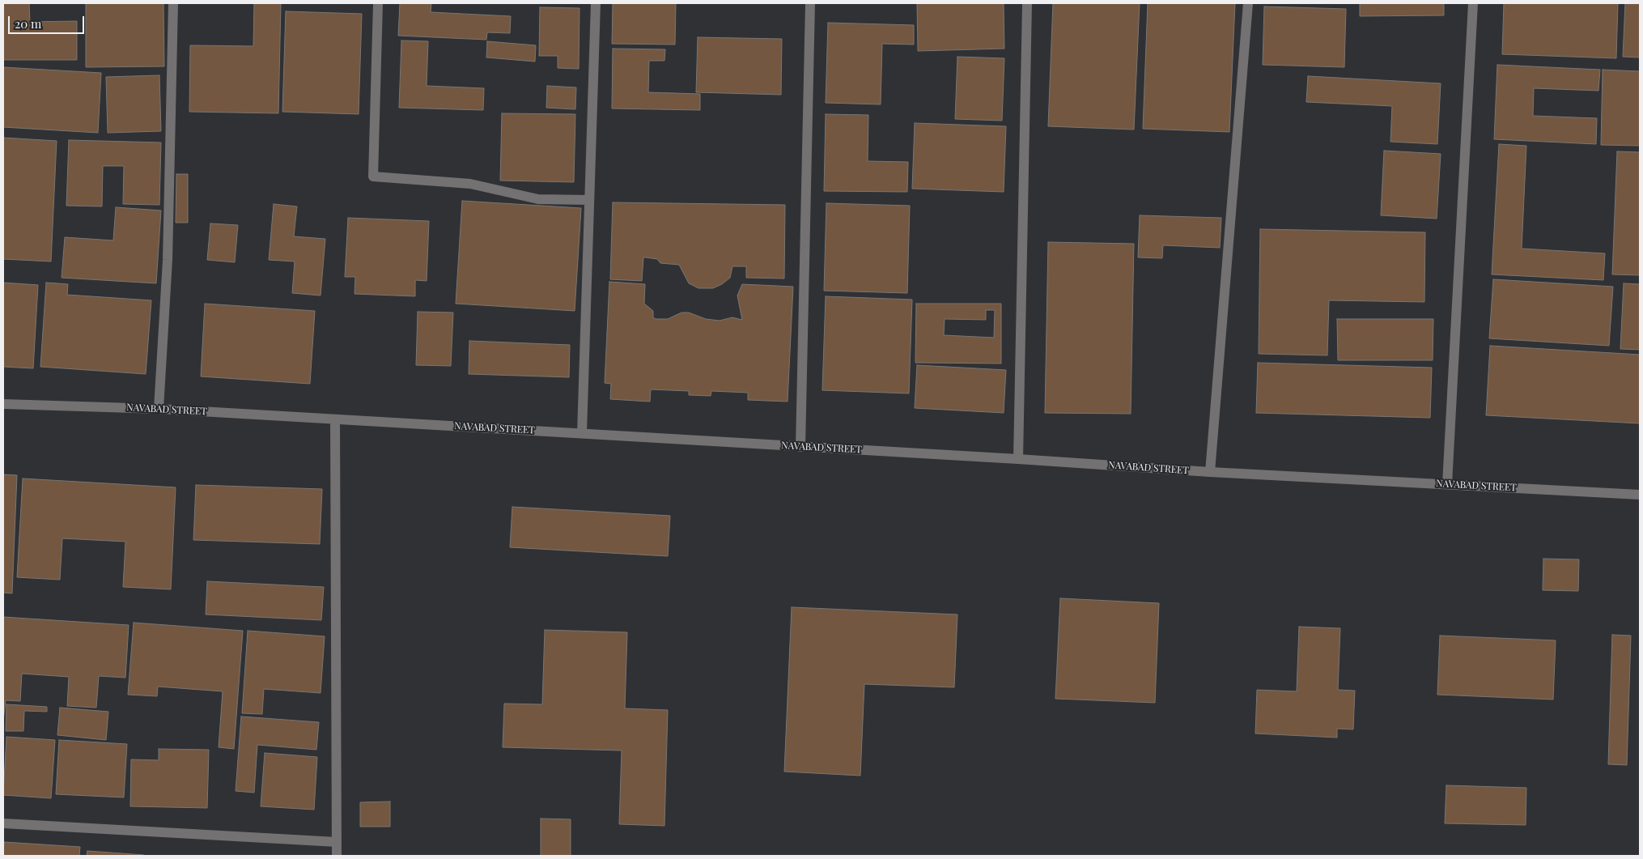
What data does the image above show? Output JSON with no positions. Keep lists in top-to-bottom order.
{
  "streets": {
    "street": ["NAVABAD STREET"]
  },
  "scale_bar": "20 m"
}
